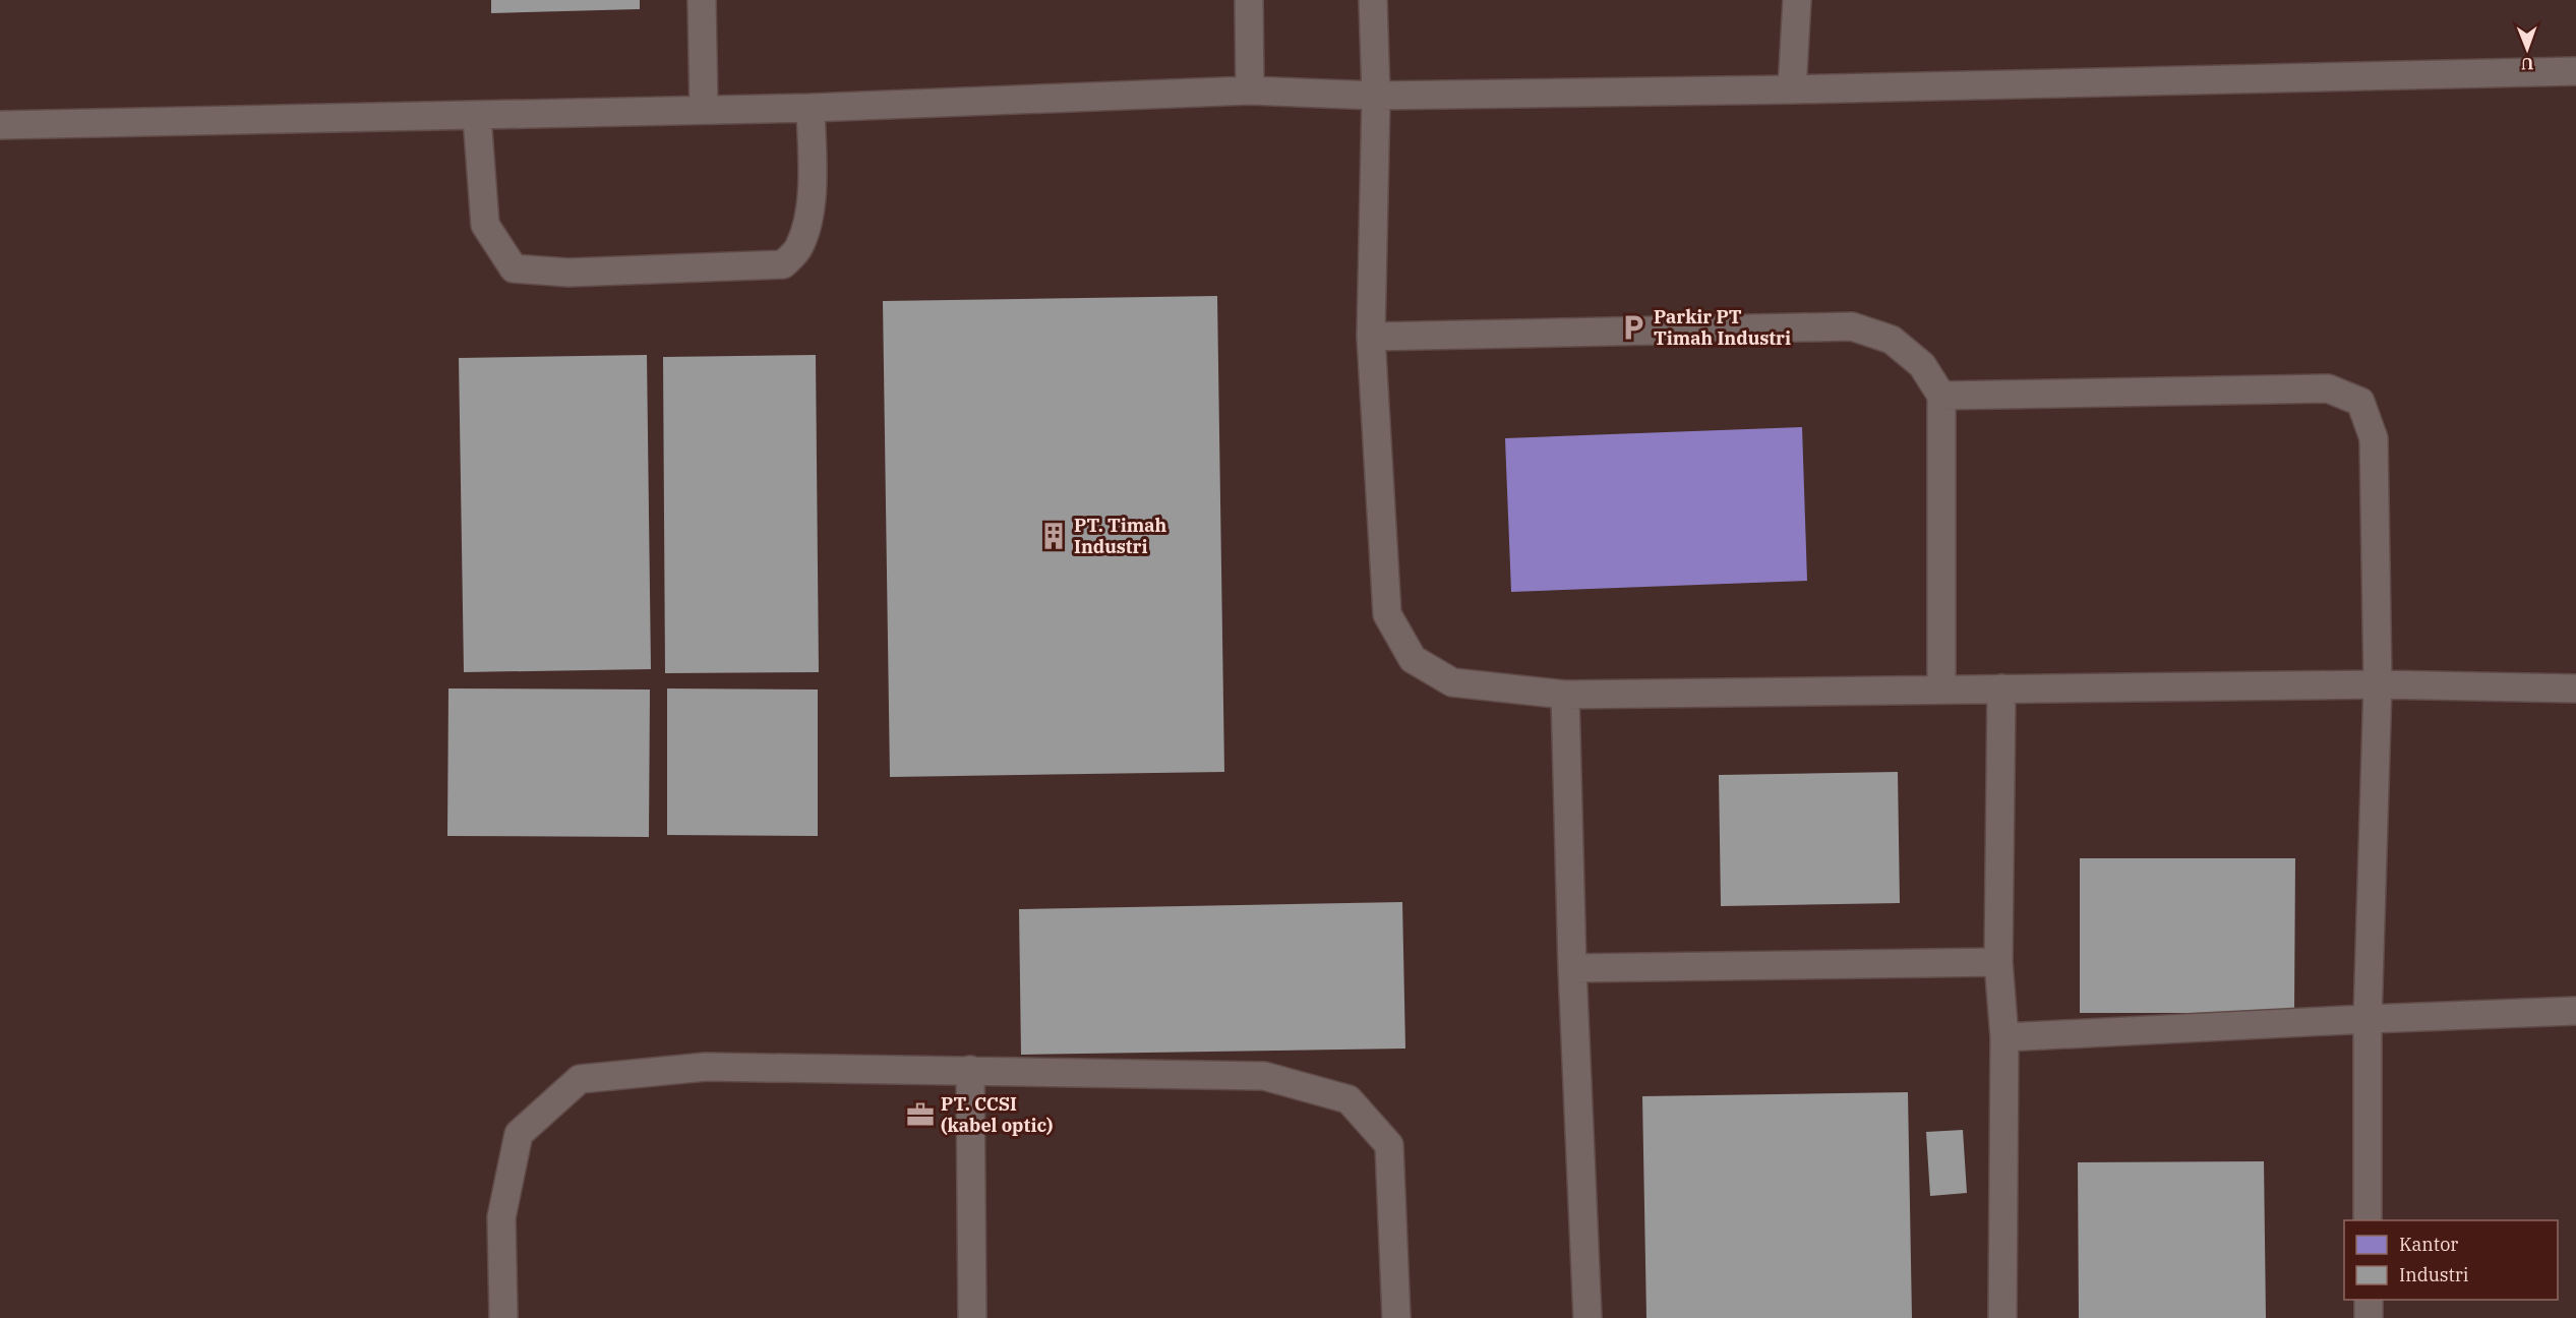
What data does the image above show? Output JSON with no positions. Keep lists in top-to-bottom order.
{
  "places": {
    "parking": ["Parkir PT Timah Industri"],
    "building": ["PT. Timah Industri"],
    "office": ["PT. CCSI (kabel optic)"]
  },
  "legend": ["Kantor", "Industri"],
  "north": "bottom"
}
